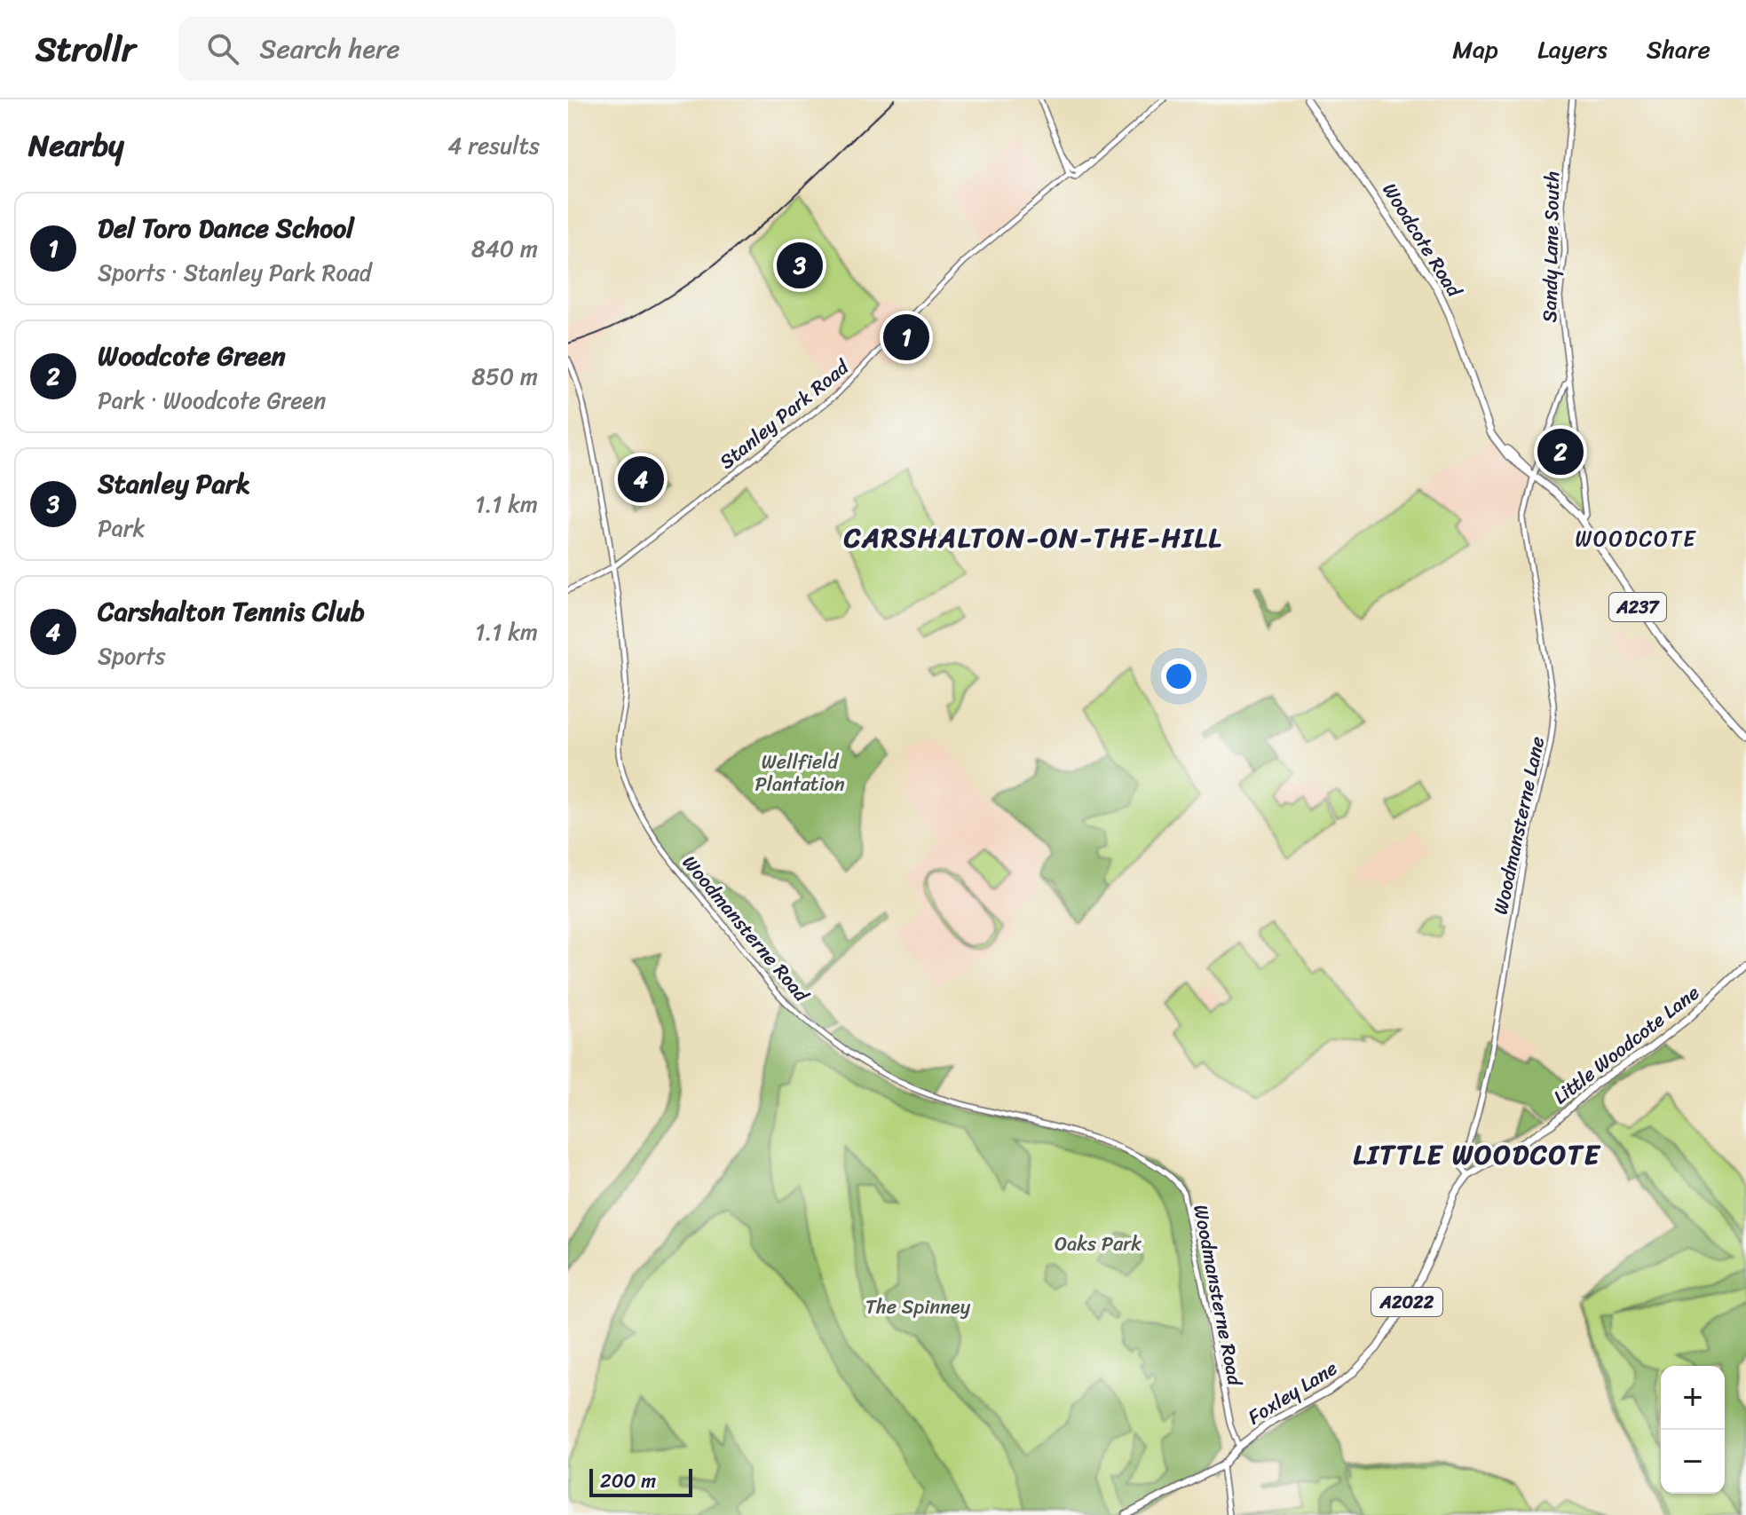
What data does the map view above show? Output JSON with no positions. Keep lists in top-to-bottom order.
{
  "streets": {
    "main road": [
      "Woodcote Road",
      "A237",
      "Little Woodcote Lane",
      "A2022",
      "Foxley Lane"
    ],
    "street": [
      "Sandy Lane South",
      "Stanley Park Road",
      "Woodmansterne Lane",
      "Woodmansterne Road"
    ]
  },
  "crossings": [
    ["Woodcote Road", "Sandy Lane South"],
    ["Woodcote Road", "Woodmansterne Lane"],
    ["Stanley Park Road", "Woodmansterne Road"],
    ["Woodmansterne Lane", "Little Woodcote Lane"],
    ["Woodmansterne Road", "Foxley Lane"],
    ["Little Woodcote Lane", "Foxley Lane"],
    ["A2022", "Foxley Lane"]
  ],
  "districts": ["CARSHALTON-ON-THE-HILL", "WOODCOTE", "LITTLE WOODCOTE"],
  "parks": ["Wellfield Plantation", "Oaks Park", "The Spinney"],
  "scale_bar": "200 m",
  "page": {
    "header": "Strollr",
    "search": "Search here",
    "nav": ["Map", "Layers", "Share"],
    "heading": ["Nearby", "4 results"],
    "list": [
      {
        "mark": "1",
        "name": "Del Toro Dance School",
        "note": "Sports · Stanley Park Road",
        "value": "840 m"
      },
      {
        "mark": "2",
        "name": "Woodcote Green",
        "note": "Park · Woodcote Green",
        "value": "850 m"
      },
      {
        "mark": "3",
        "name": "Stanley Park",
        "note": "Park",
        "value": "1.1 km"
      },
      {
        "mark": "4",
        "name": "Carshalton Tennis Club",
        "note": "Sports",
        "value": "1.1 km"
      }
    ],
    "pins": [
      "3",
      "1",
      "2",
      "4"
    ],
    "map_buttons": ["+", "−"],
    "scale": "200 m"
  }
}
